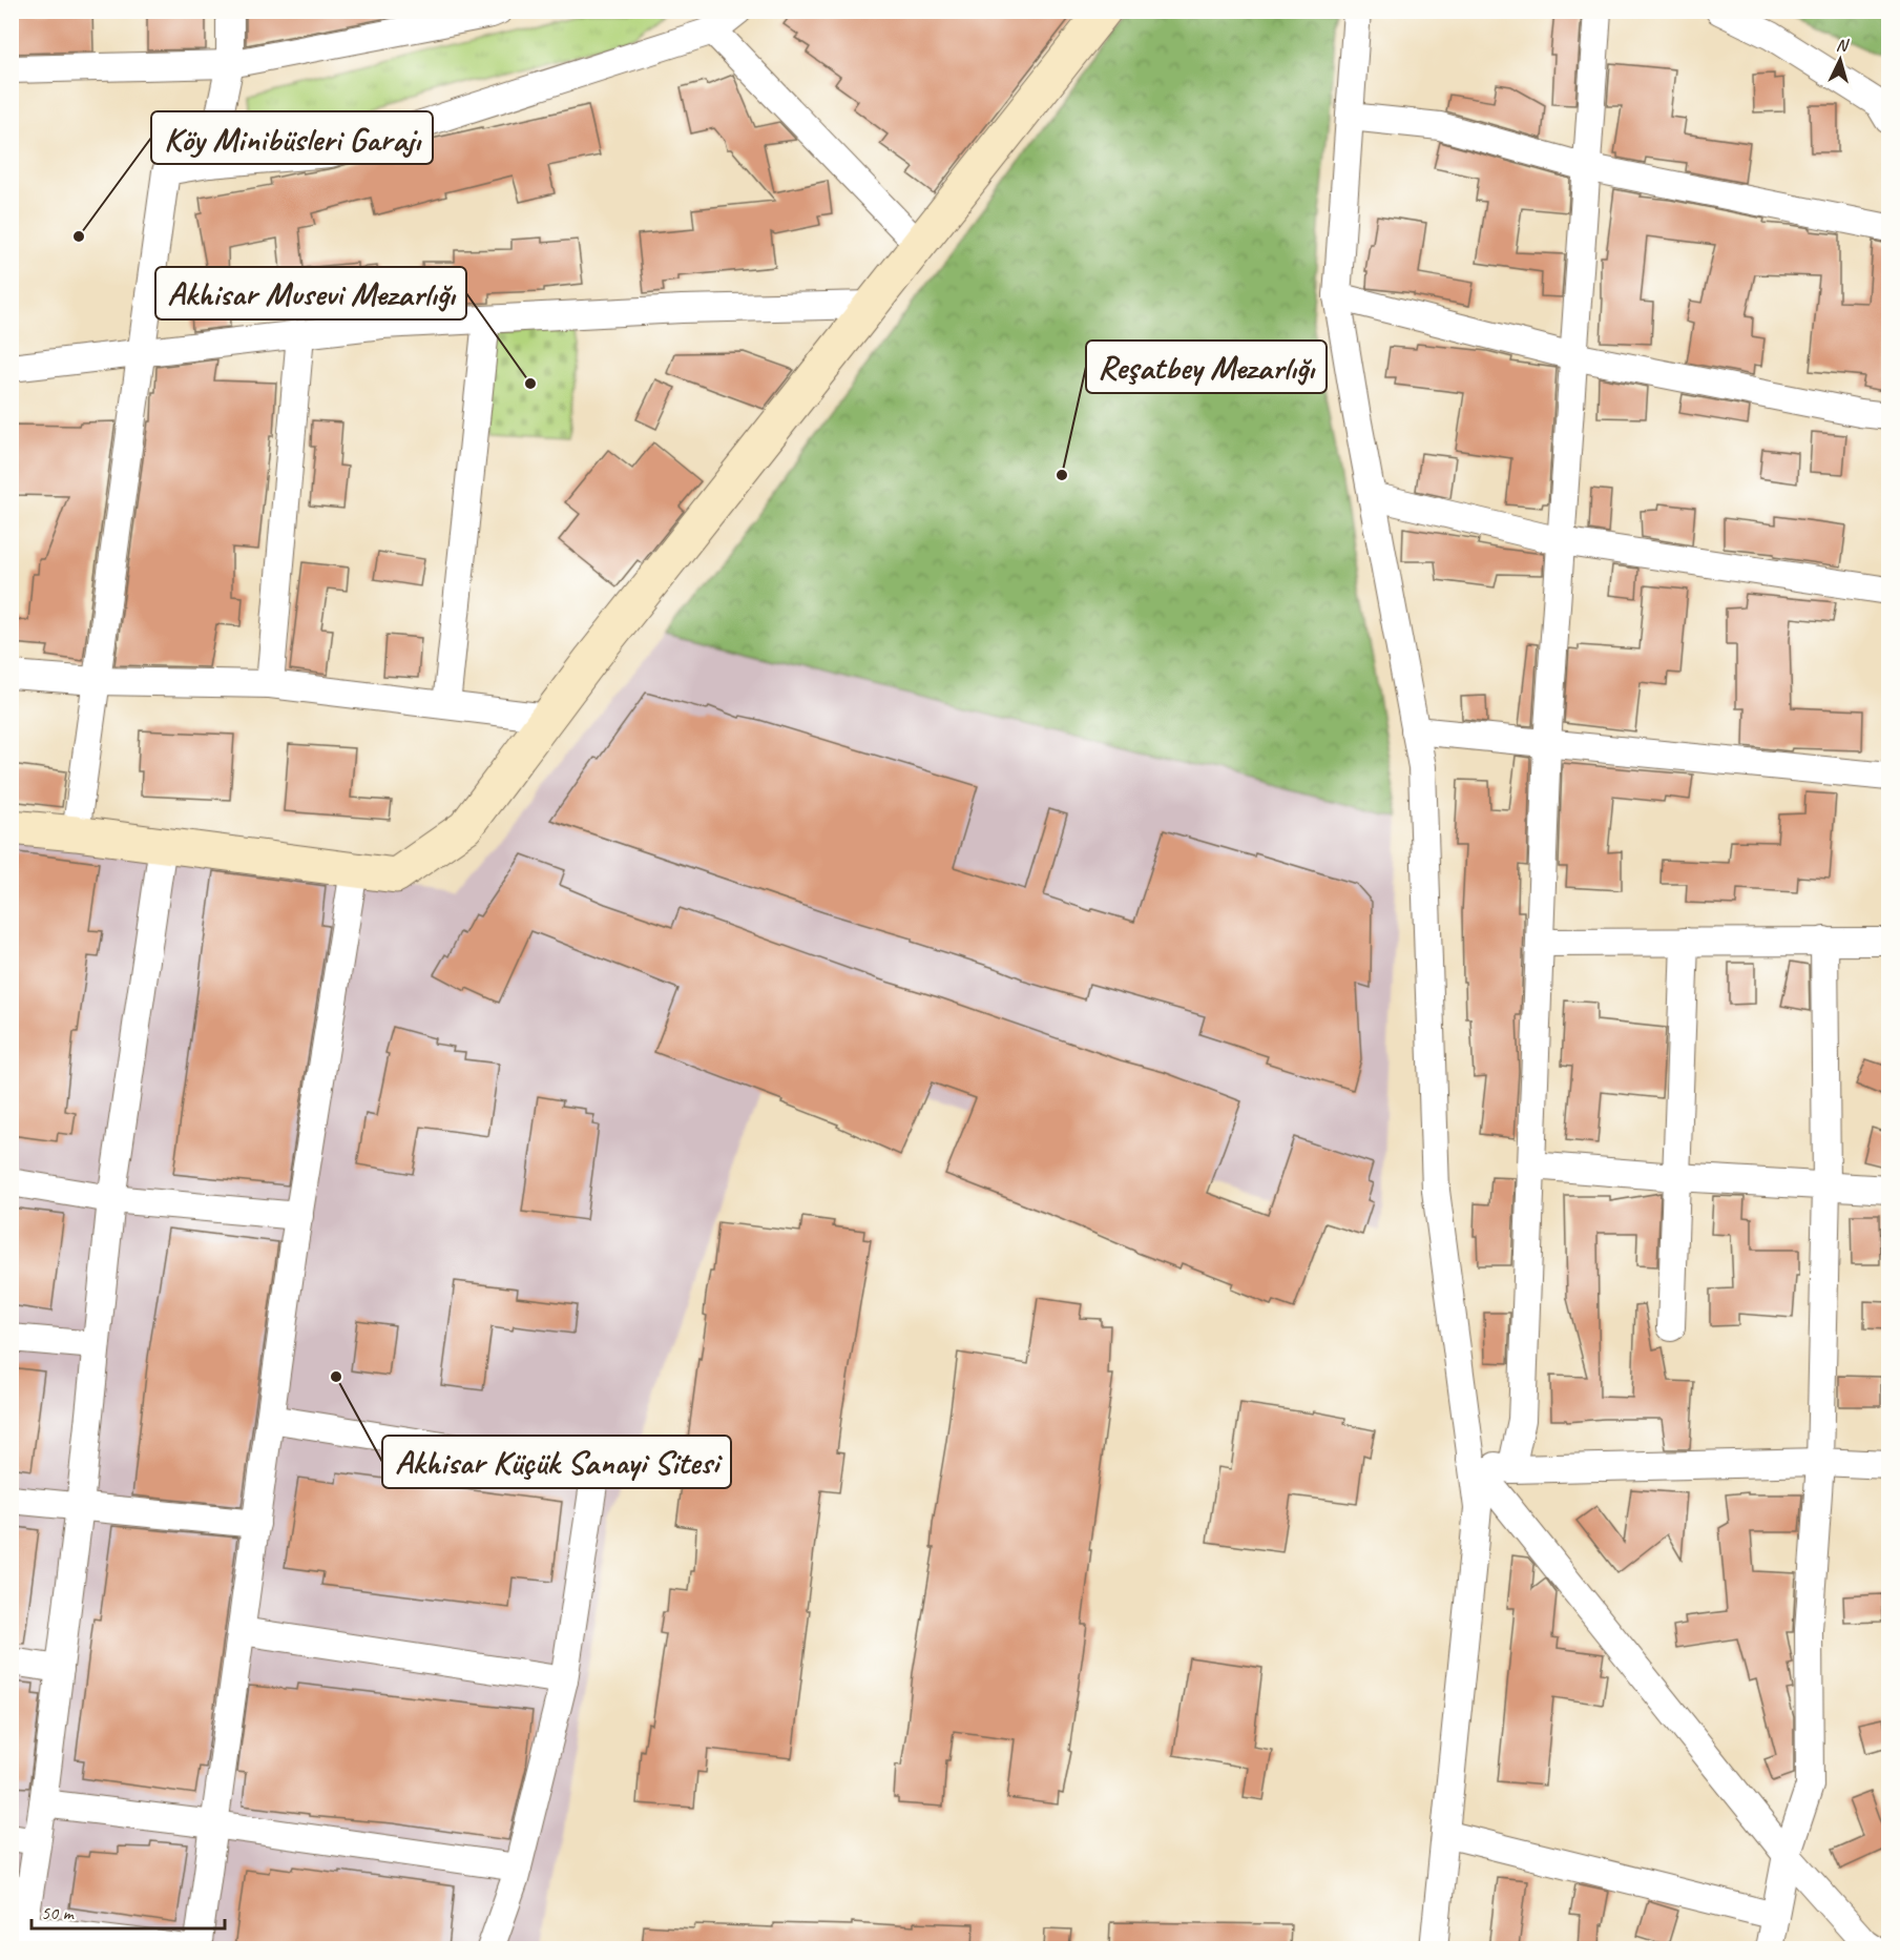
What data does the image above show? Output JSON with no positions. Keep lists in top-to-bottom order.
{
  "places": [
    "Köy Minibüsleri Garajı",
    "Akhisar Musevi Mezarlığı",
    "Reşatbey Mezarlığı",
    "Akhisar Küçük Sanayi Sitesi"
  ],
  "scale_bar": "50 m",
  "north": "top"
}
